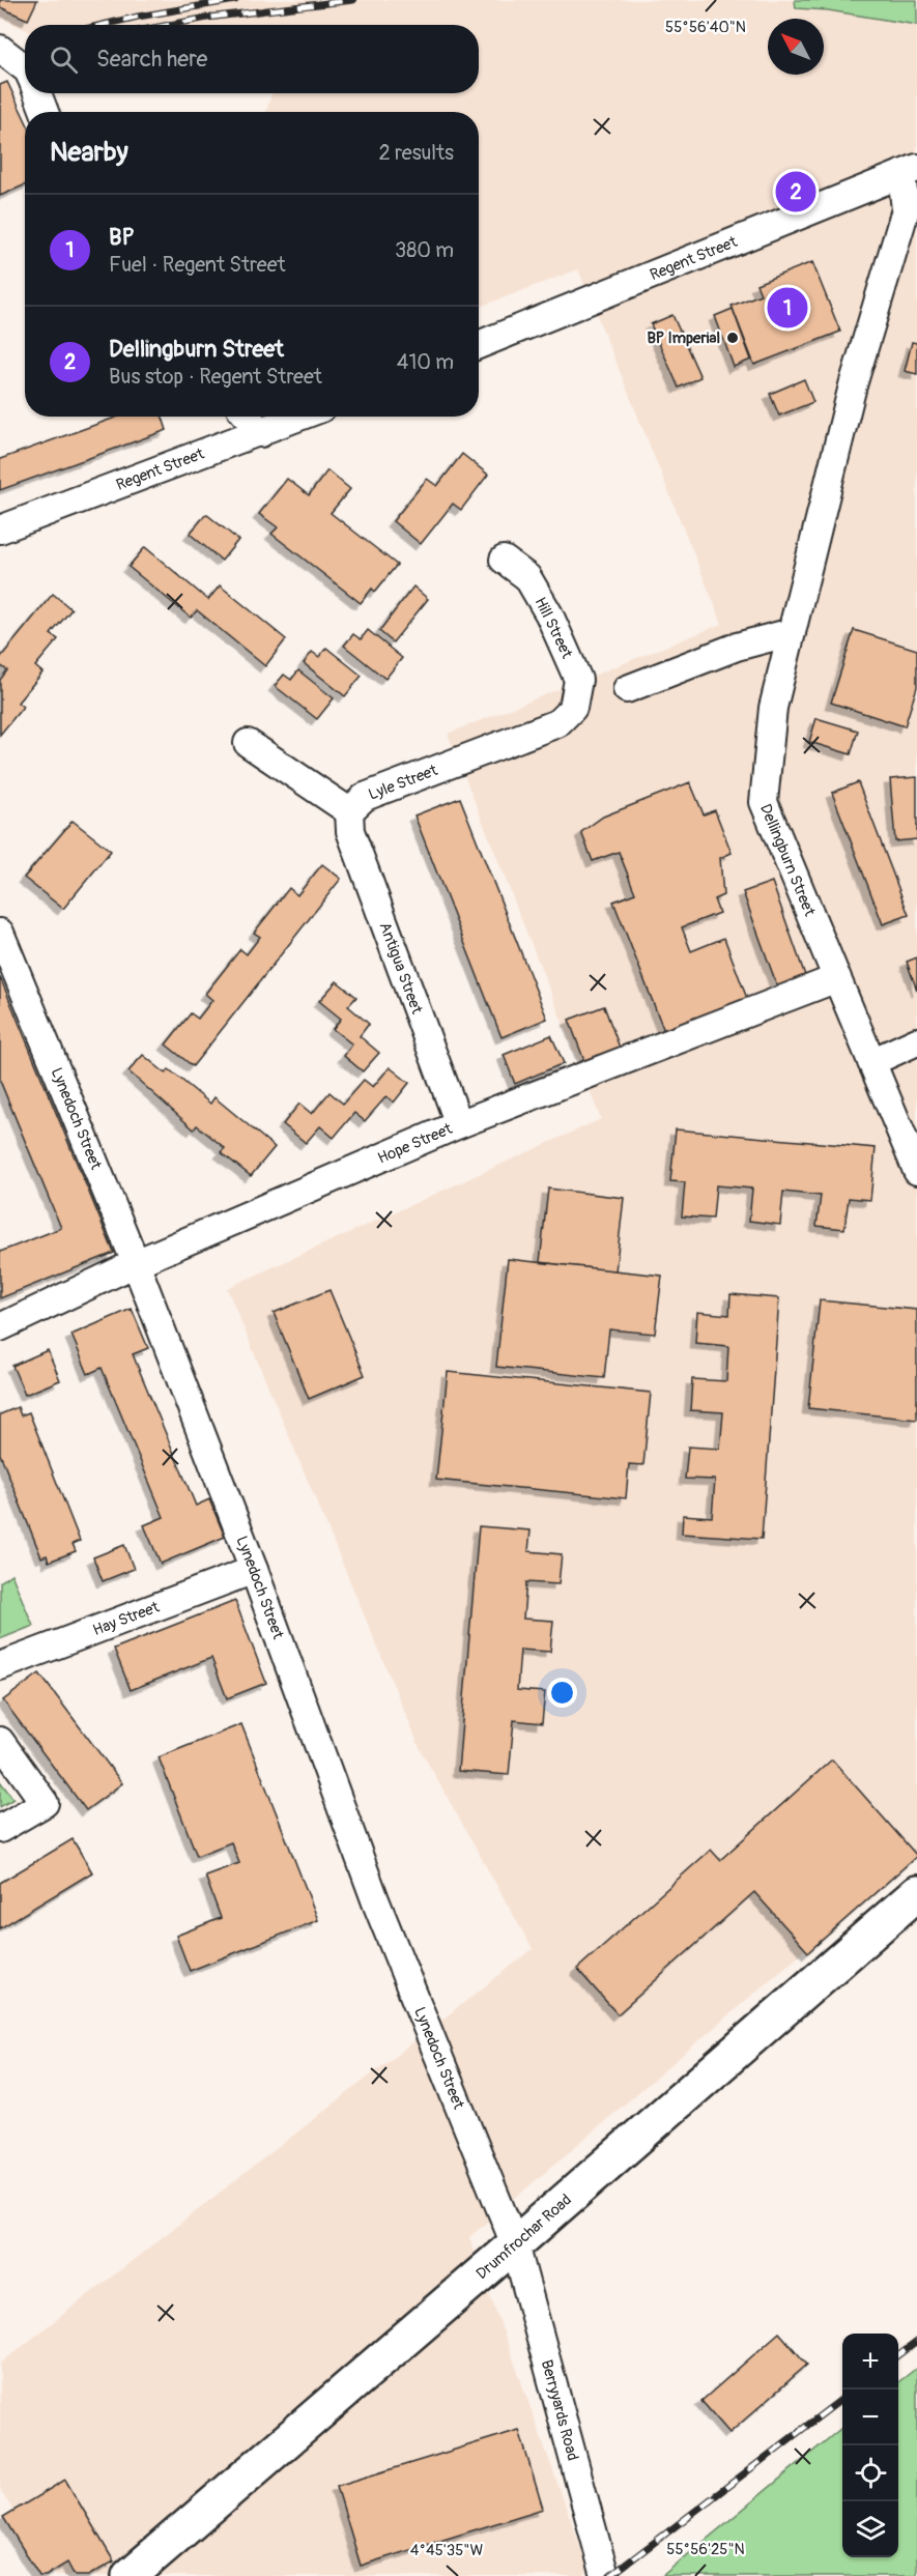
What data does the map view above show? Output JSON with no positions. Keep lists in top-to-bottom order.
{
  "streets": {
    "main road": ["Drumfrochar Road"],
    "street": [
      "Regent Street",
      "Hill Street",
      "Lyle Street",
      "Dellingburn Street",
      "Antigua Street",
      "Lynedoch Street",
      "Hope Street",
      "Hay Street",
      "Berryyards Road"
    ]
  },
  "crossings": [
    ["Regent Street", "Dellingburn Street"],
    ["Hill Street", "Lyle Street"],
    ["Lyle Street", "Antigua Street"],
    ["Dellingburn Street", "Hope Street"],
    ["Antigua Street", "Hope Street"],
    ["Lynedoch Street", "Hope Street"],
    ["Lynedoch Street", "Hay Street"],
    ["Lynedoch Street", "Drumfrochar Road"],
    ["Lynedoch Street", "Berryyards Road"],
    ["Drumfrochar Road", "Berryyards Road"]
  ],
  "places": ["BP Imperial"],
  "north": "top left",
  "page": {
    "search": "Search here",
    "heading": ["Nearby", "2 results"],
    "pins": ["2", "1"],
    "list": [
      {
        "mark": "1",
        "name": "BP",
        "note": "Fuel · Regent Street",
        "value": "380 m"
      },
      {
        "mark": "2",
        "name": "Dellingburn Street",
        "note": "Bus stop · Regent Street",
        "value": "410 m"
      }
    ],
    "map_buttons": ["+", "−"]
  },
  "coordinates": ["55°56'40\"N", "55°56'25\"N", "4°45'35\"W"]
}
